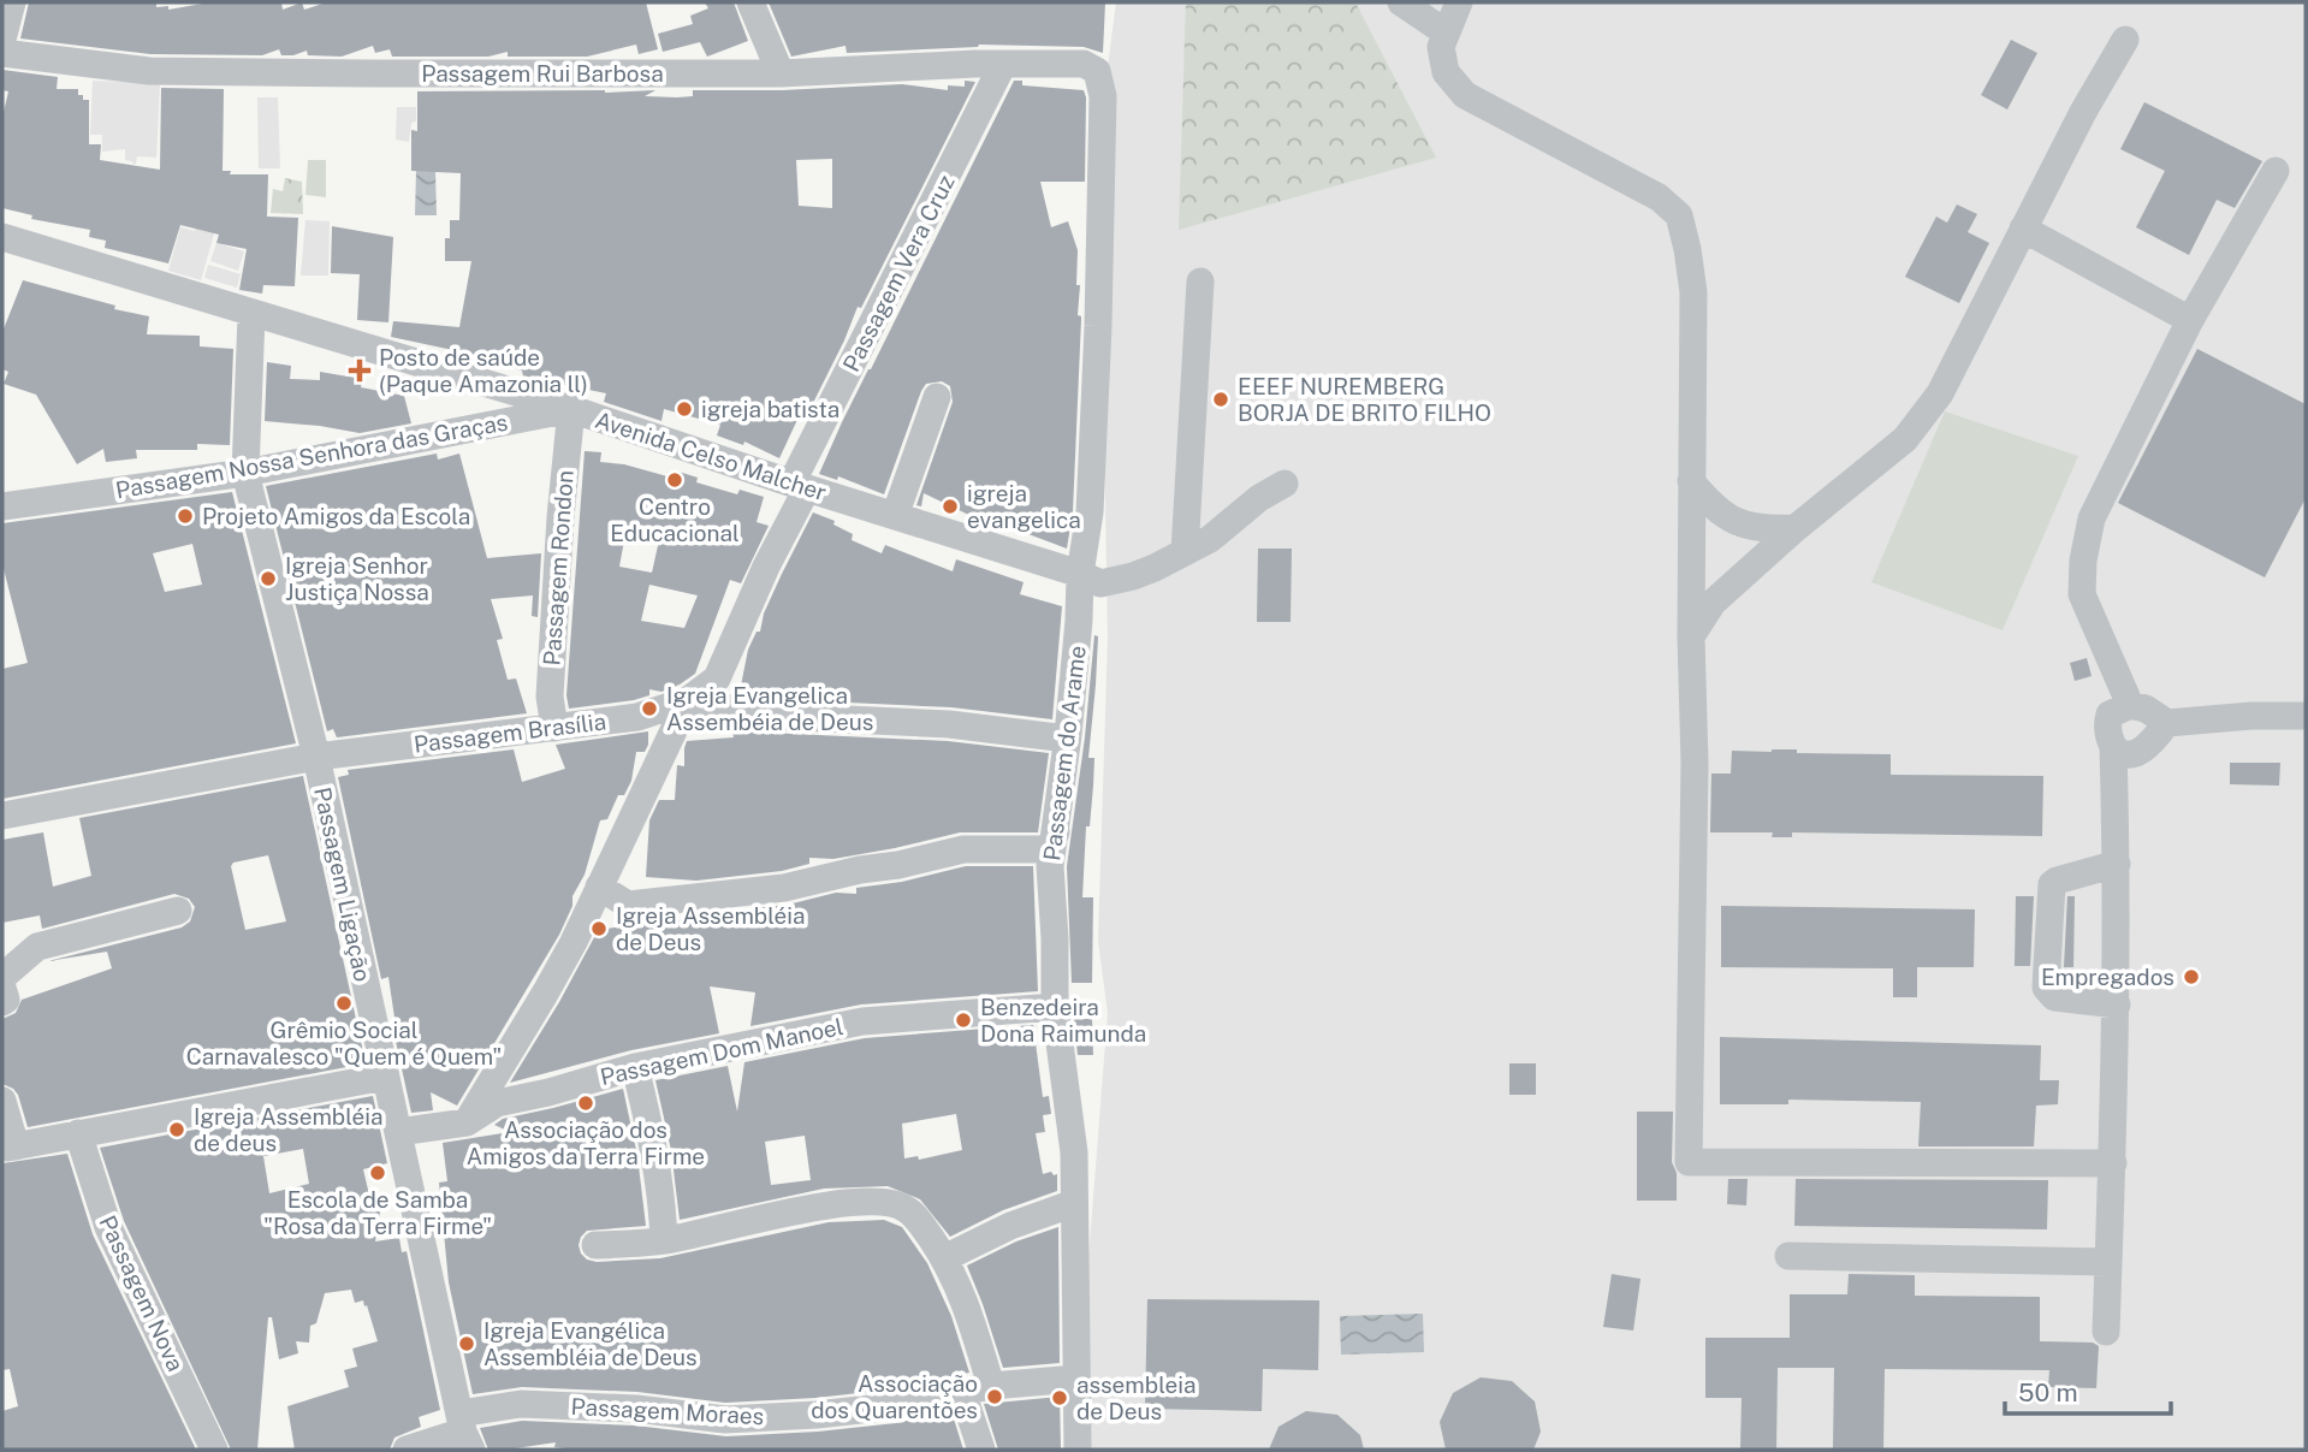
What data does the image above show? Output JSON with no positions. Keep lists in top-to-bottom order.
{
  "streets": {
    "street": [
      "Passagem Rui Barbosa",
      "Passagem Vera Cruz",
      "Passagem Nossa Senhora das Graças",
      "Avenida Celso Malcher",
      "Passagem Rondon",
      "Passagem Brasília",
      "Passagem do Arame",
      "Passagem Ligação",
      "Passagem Dom Manoel",
      "Passagem Nova",
      "Passagem Moraes"
    ]
  },
  "crossings": [
    ["Passagem Rui Barbosa", "Passagem Vera Cruz"],
    ["Passagem Rui Barbosa", "Passagem do Arame"],
    ["Passagem Vera Cruz", "Avenida Celso Malcher"],
    ["Passagem Vera Cruz", "Passagem Brasília"],
    ["Passagem Vera Cruz", "Passagem Dom Manoel"],
    ["Passagem Nossa Senhora das Graças", "Avenida Celso Malcher"],
    ["Passagem Nossa Senhora das Graças", "Passagem Rondon"],
    ["Passagem Nossa Senhora das Graças", "Passagem Ligação"],
    ["Avenida Celso Malcher", "Passagem Rondon"],
    ["Avenida Celso Malcher", "Passagem do Arame"],
    ["Avenida Celso Malcher", "Passagem Ligação"],
    ["Passagem Rondon", "Passagem Brasília"],
    ["Passagem Brasília", "Passagem Ligação"],
    ["Passagem do Arame", "Passagem Dom Manoel"],
    ["Passagem do Arame", "Passagem Moraes"],
    ["Passagem Ligação", "Passagem Dom Manoel"],
    ["Passagem Ligação", "Passagem Moraes"]
  ],
  "places": {
    "health": ["Posto de saúde (Paque Amazonia ll)"],
    "other": [
      "EEEF NUREMBERG BORJA DE BRITO FILHO",
      "igreja batista",
      "Centro Educacional",
      "igreja evangelica",
      "Projeto Amigos da Escola",
      "Igreja Senhor Justiça Nossa",
      "Igreja Evangelica Assembéia de Deus",
      "Igreja Assembléia de Deus",
      "Empregados",
      "Grêmio Social Carnavalesco \"Quem é Quem\"",
      "Benzedeira Dona Raimunda",
      "Associação dos Amigos da Terra Firme",
      "Igreja Assembléia de deus",
      "Escola de Samba \"Rosa da Terra Firme\"",
      "Igreja Evangélica Assembléia de Deus",
      "Associação dos Quarentões",
      "assembleia de Deus"
    ]
  },
  "scale_bar": "50 m"
}
